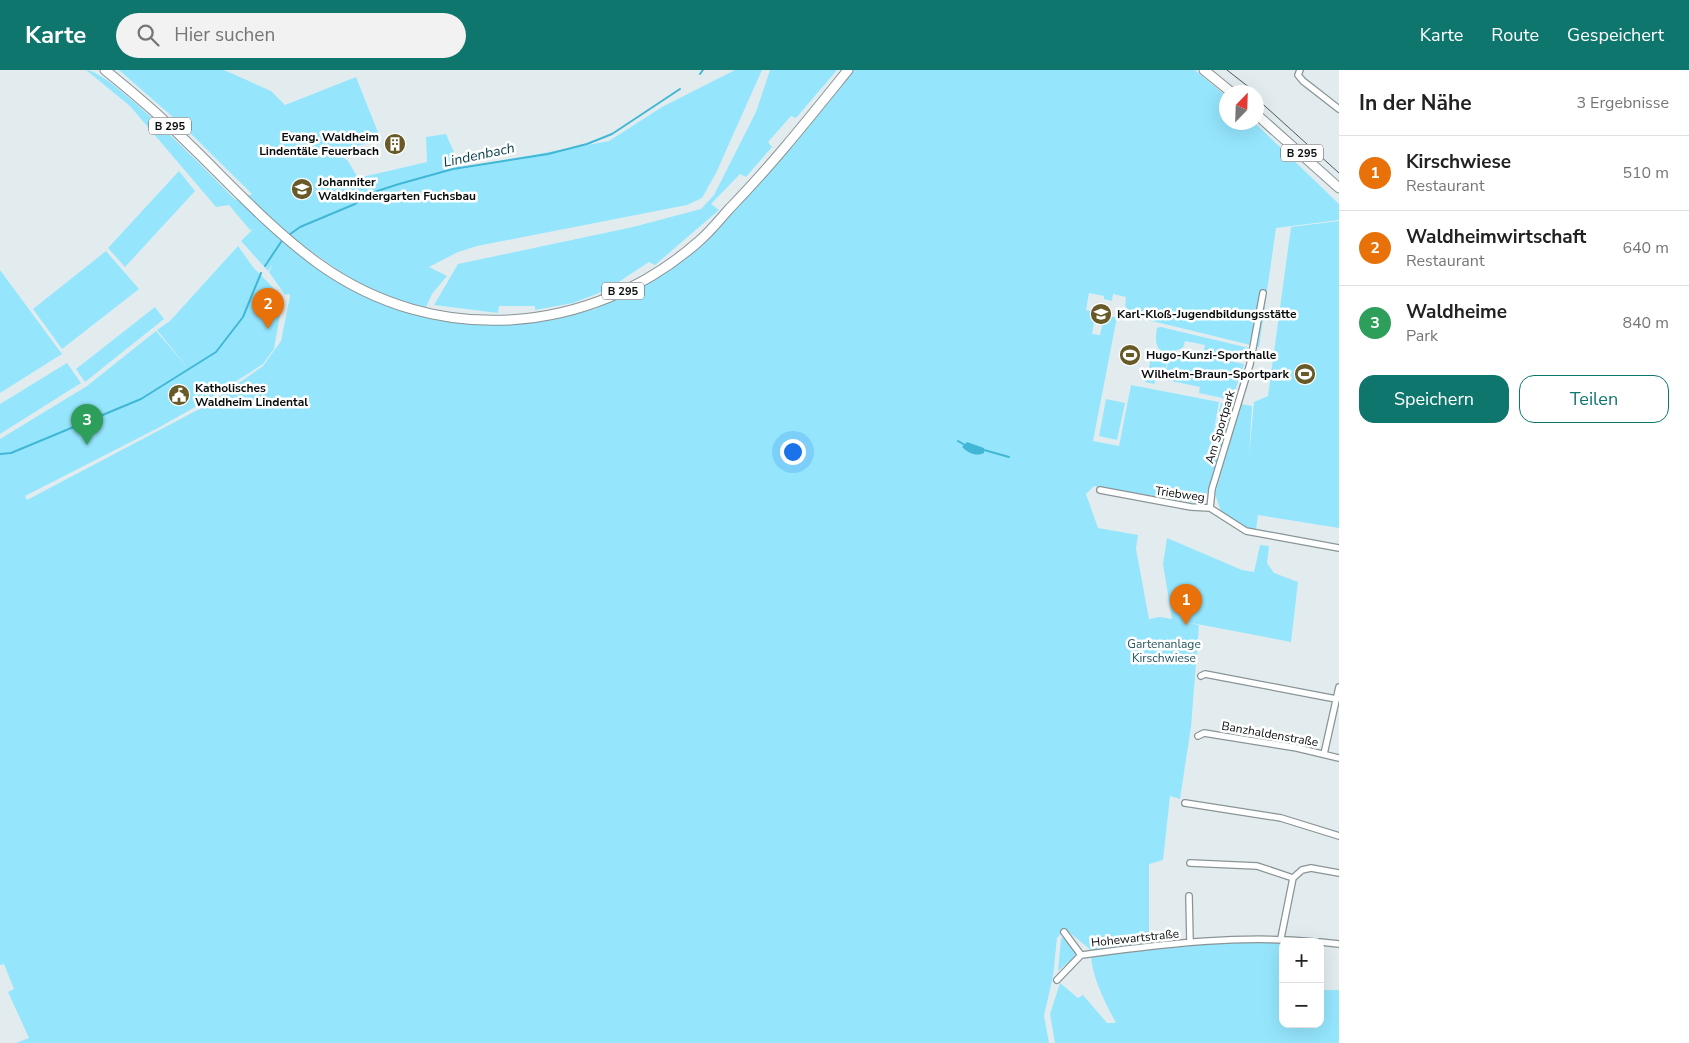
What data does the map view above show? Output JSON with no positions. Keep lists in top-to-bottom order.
{
  "streets": {
    "main road": ["B 295"],
    "street": [
      "Am Sportpark",
      "Triebweg",
      "Banzhaldenstraße",
      "Hohewartstraße"
    ]
  },
  "crossings": [
    ["Am Sportpark", "Triebweg"]
  ],
  "water": ["Lindenbach"],
  "parks": ["Gartenanlage Kirschwiese"],
  "places": {
    "building": ["Evang. Waldheim Lindentäle Feuerbach"],
    "school or university": ["Johanniter Waldkindergarten Fuchsbau", "Karl-Kloß-Jugendbildungsstätte"],
    "sports": ["Hugo-Kunzi-Sporthalle", "Wilhelm-Braun-Sportpark"],
    "public building": ["Katholisches Waldheim Lindental"]
  },
  "north": "top right",
  "page": {
    "header": "Karte",
    "search": "Hier suchen",
    "nav": ["Karte", "Route", "Gespeichert"],
    "heading": ["In der Nähe", "3 Ergebnisse"],
    "list": [
      {
        "mark": "1",
        "name": "Kirschwiese",
        "note": "Restaurant",
        "value": "510 m"
      },
      {
        "mark": "2",
        "name": "Waldheimwirtschaft",
        "note": "Restaurant",
        "value": "640 m"
      },
      {
        "mark": "3",
        "name": "Waldheime",
        "note": "Park",
        "value": "840 m"
      }
    ],
    "pins": ["2", "3", "1"],
    "buttons": ["Speichern", "Teilen"],
    "map_buttons": ["+", "−"]
  }
}
